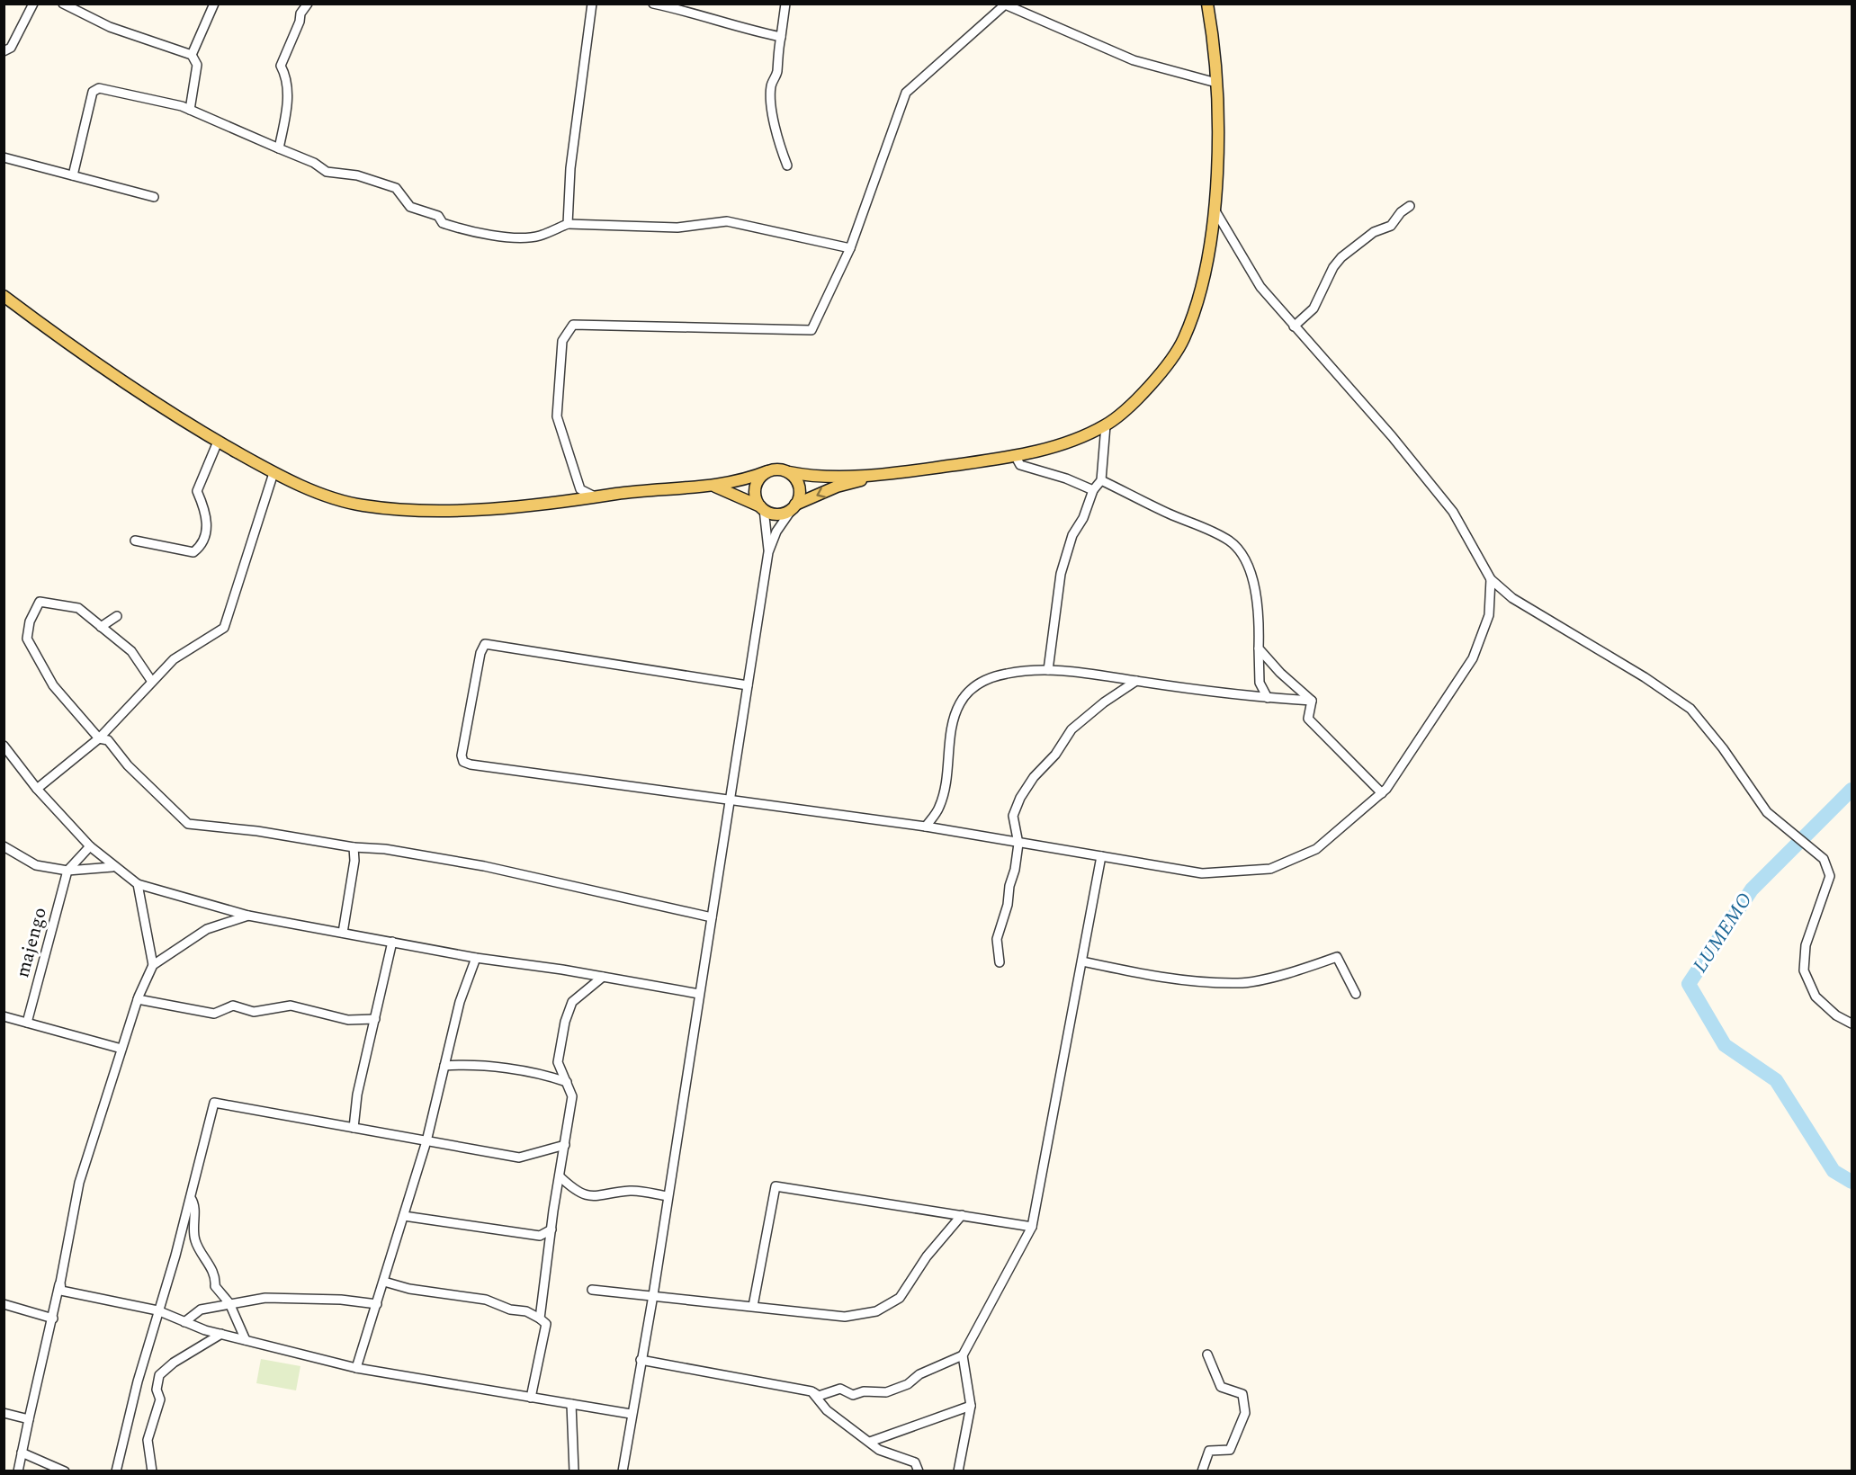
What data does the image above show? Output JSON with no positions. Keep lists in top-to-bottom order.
{
  "streets": {
    "street": ["majengo"]
  },
  "water": ["LUMEMO"]
}
